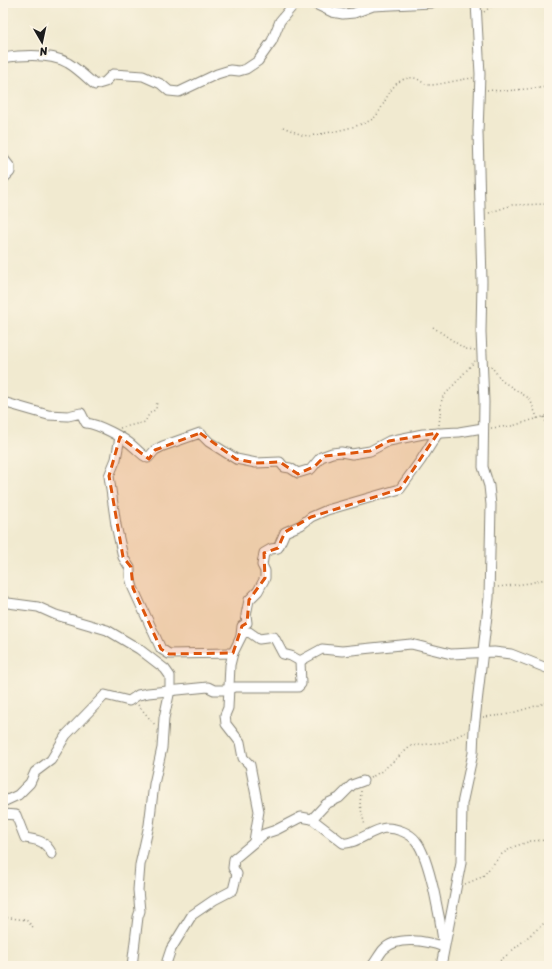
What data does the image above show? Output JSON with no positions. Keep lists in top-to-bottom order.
{
  "north": "bottom"
}
